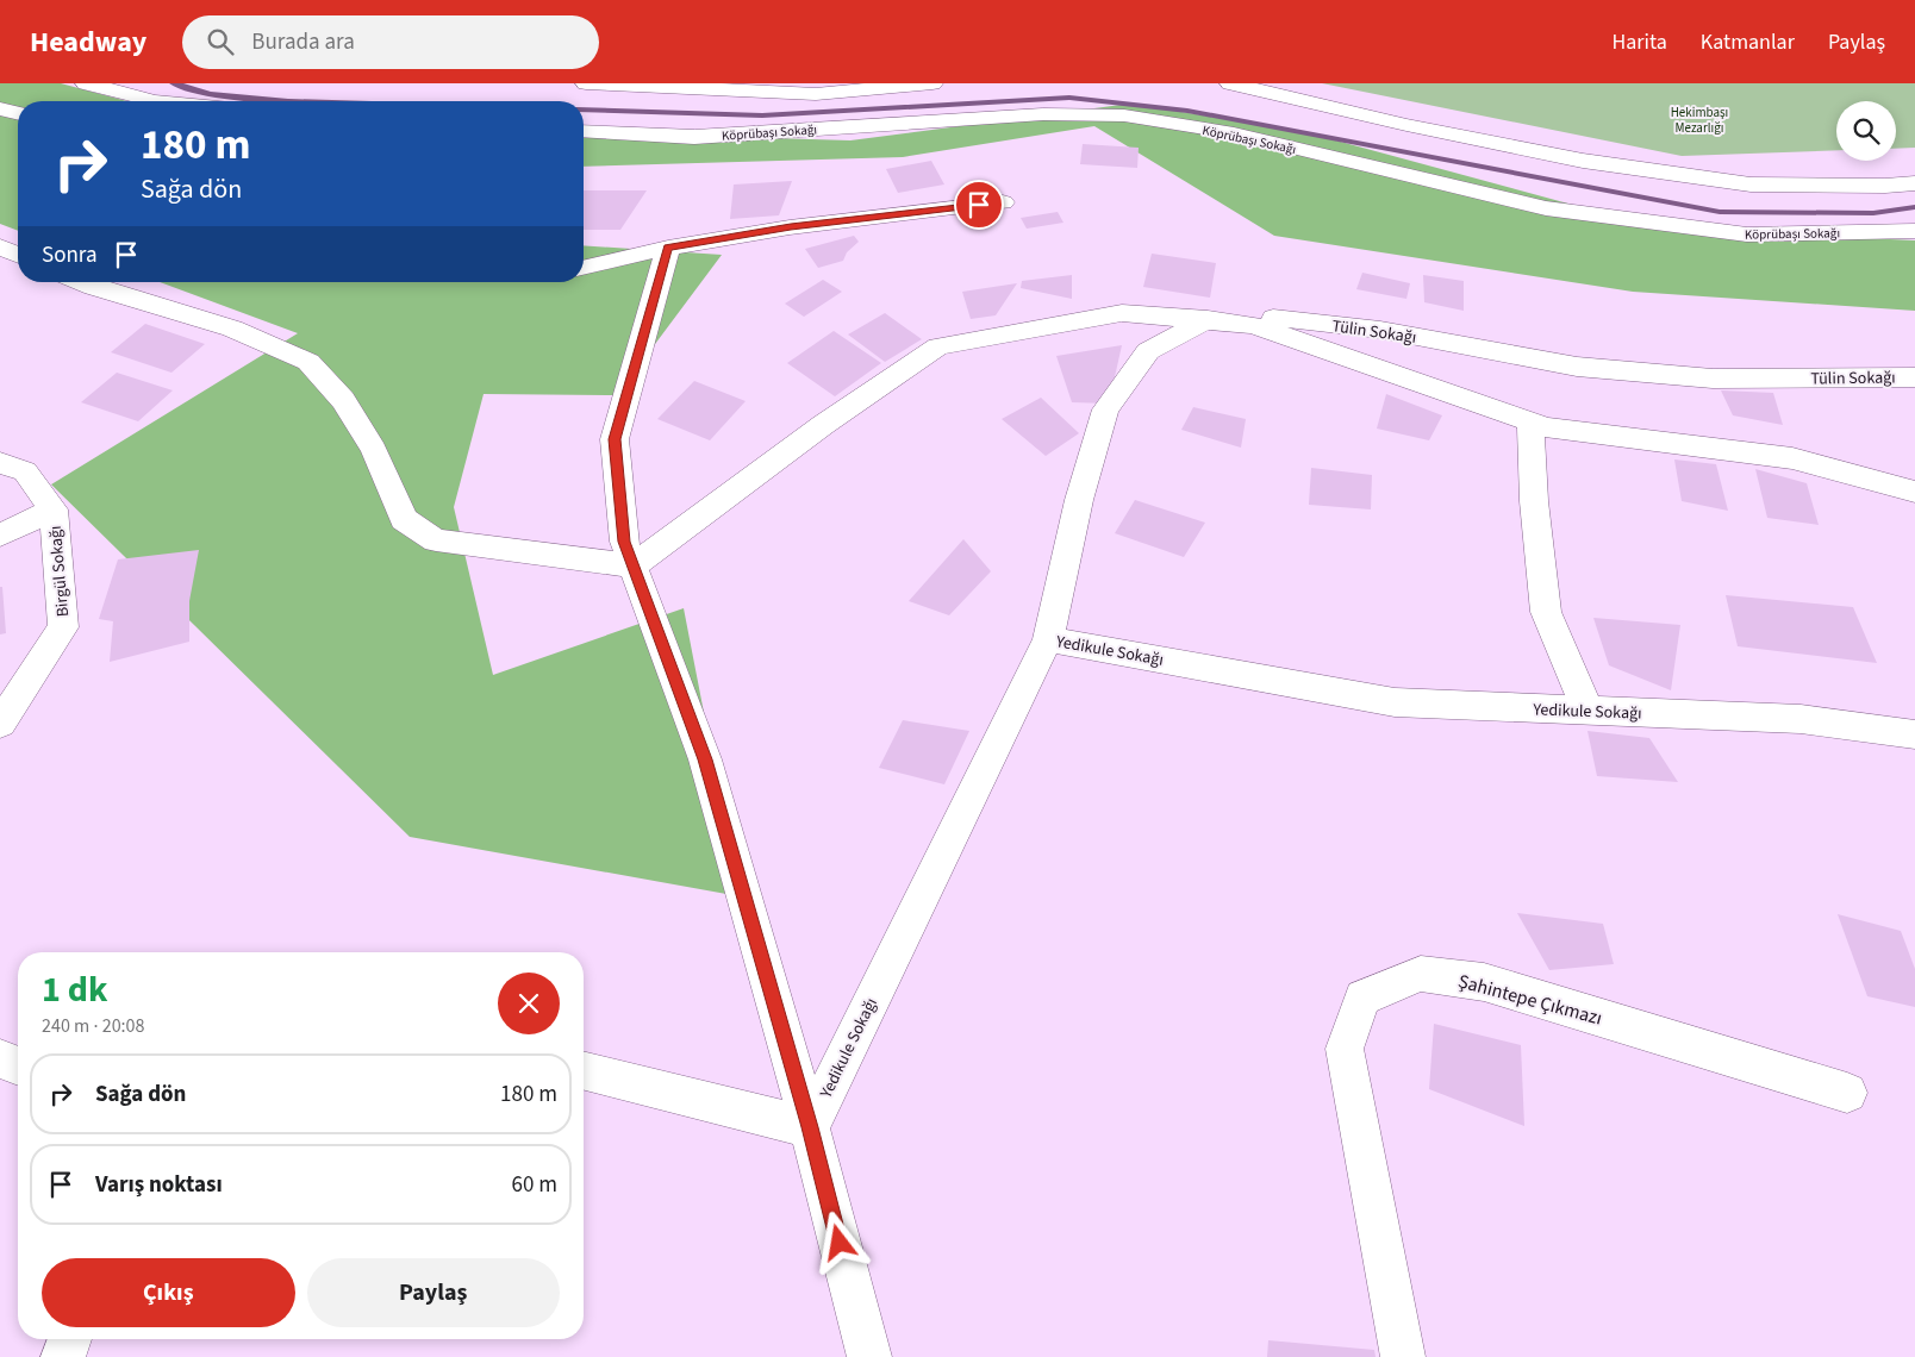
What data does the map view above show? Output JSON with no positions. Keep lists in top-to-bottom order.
{
  "streets": {
    "street": [
      "Köprübaşı Sokağı",
      "Tülin Sokağı",
      "Birgül Sokağı",
      "Yedikule Sokağı",
      "Şahintepe Çıkmazı"
    ]
  },
  "crossings": [
    ["Tülin Sokağı", "Yedikule Sokağı"]
  ],
  "parks": ["Hekimbaşı Mezarlığı"],
  "page": {
    "header": "Headway",
    "search": "Burada ara",
    "nav": ["Harita", "Katmanlar", "Paylaş"],
    "turn": ["180 m", "Sağa dön"],
    "then": "Sonra",
    "heading": ["1 dk", "240 m · 20:08"],
    "list": [
      {
        "name": "Sağa dön",
        "value": "180 m"
      },
      {
        "name": "Varış noktası",
        "value": "60 m"
      }
    ],
    "buttons": ["Çıkış", "Paylaş"]
  }
}
